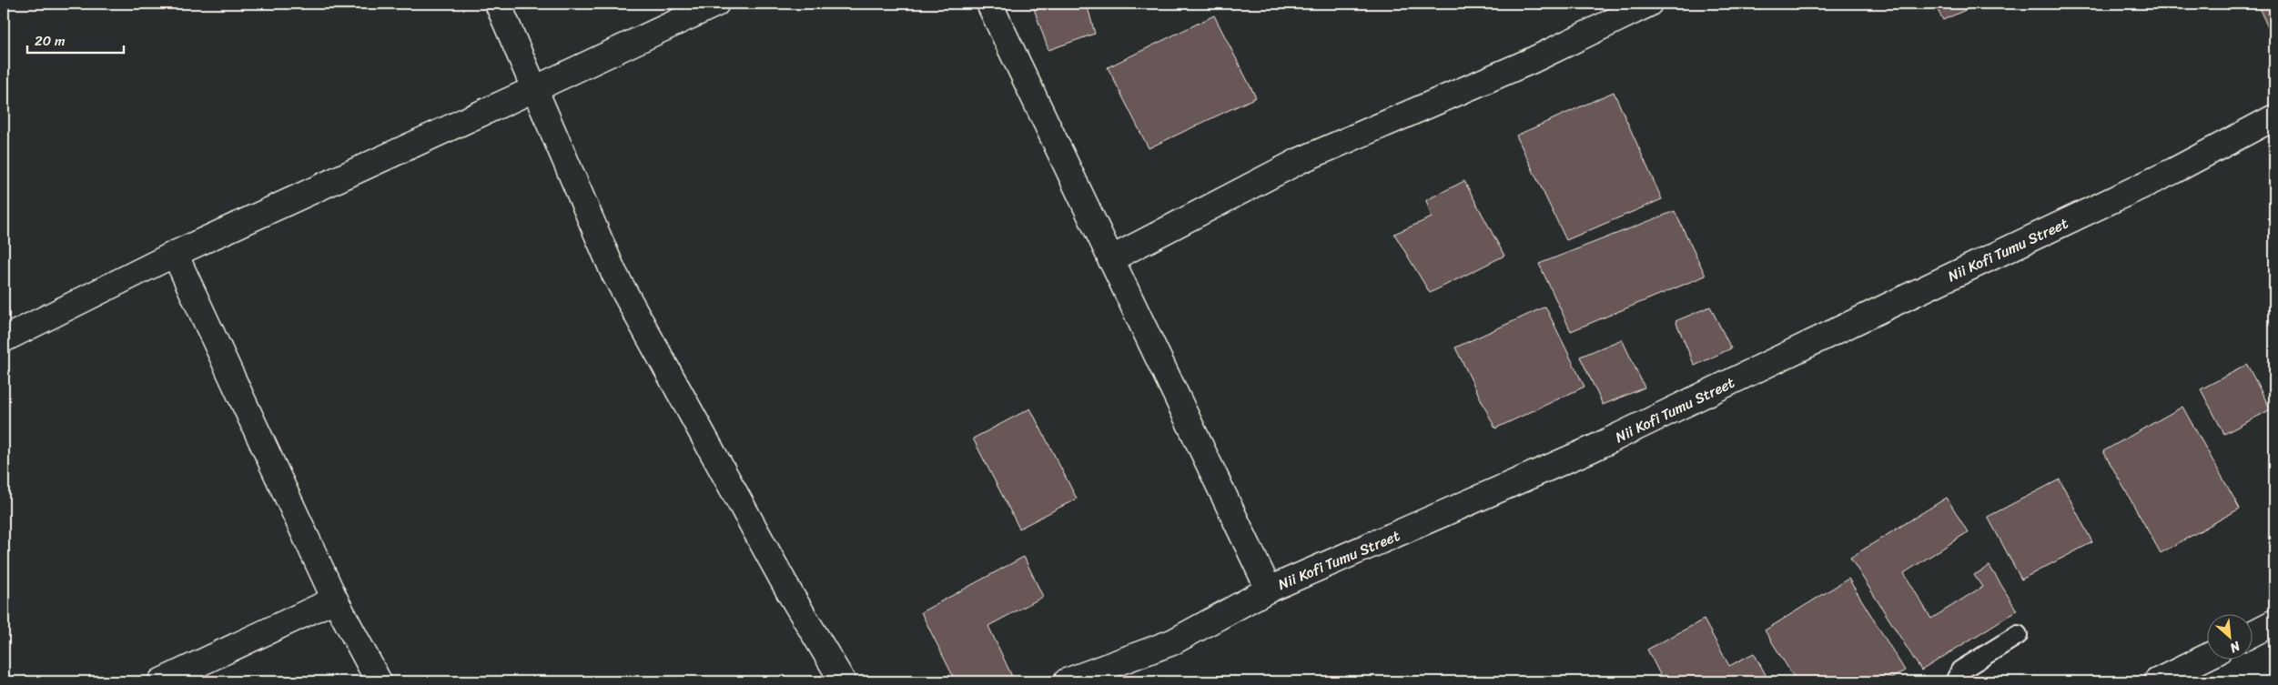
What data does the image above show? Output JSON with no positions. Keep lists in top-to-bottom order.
{
  "streets": {
    "street": ["Nii Kofi Tumu Street"]
  },
  "scale_bar": "20 m",
  "north": "bottom right"
}
